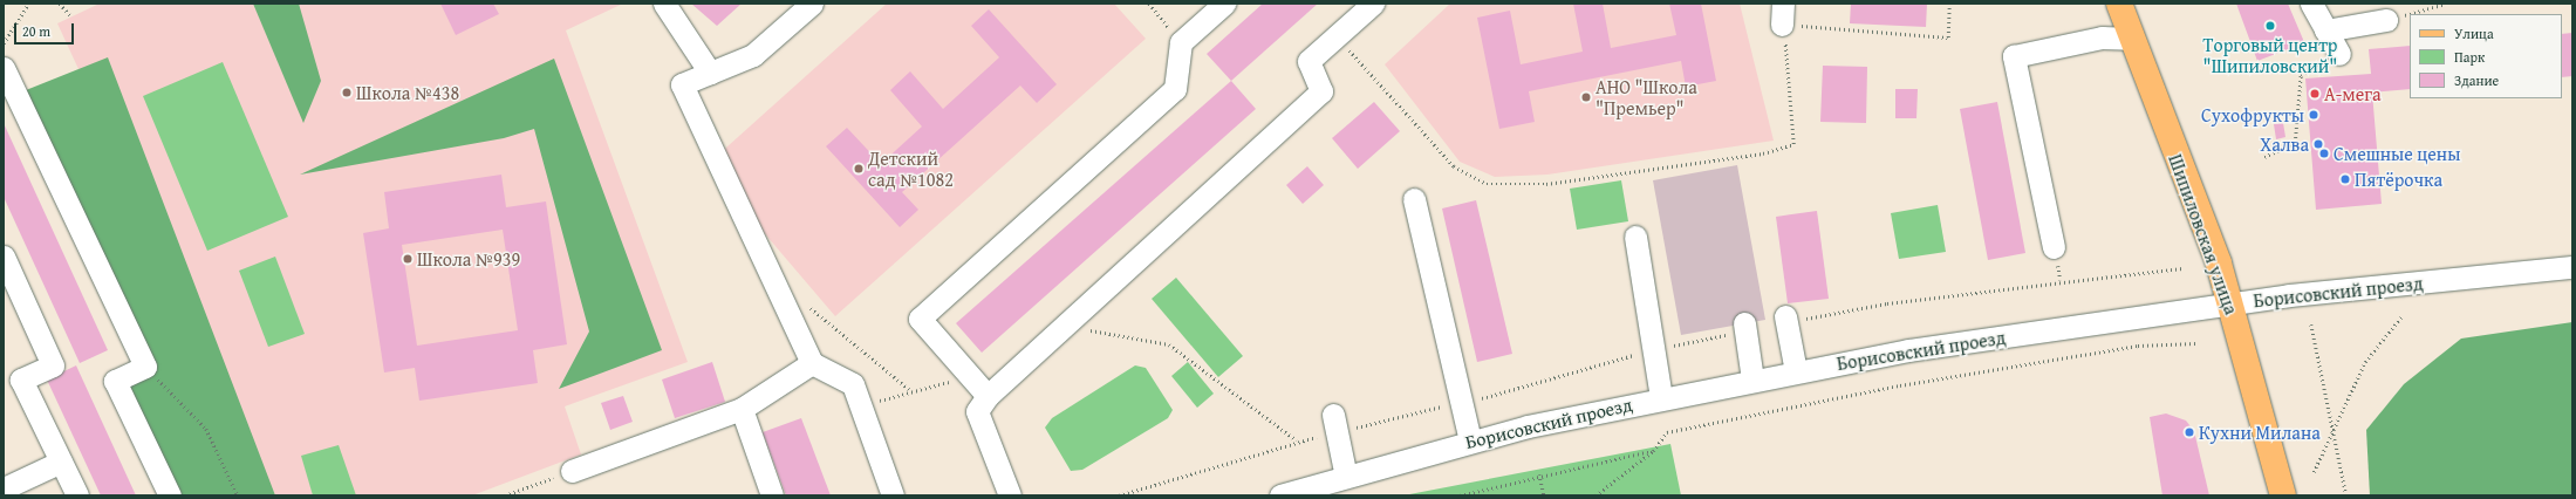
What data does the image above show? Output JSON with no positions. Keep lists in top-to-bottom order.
{
  "streets": {
    "main road": ["Шипиловская улица"],
    "street": ["Борисовский проезд"]
  },
  "crossings": [
    ["Шипиловская улица", "Борисовский проезд"]
  ],
  "places": [
    "Торговый центр \"Шипиловский\"",
    "Школа №438",
    "А-мега",
    "АНО \"Школа \"Премьер\"",
    "Сухофрукты",
    "Халва",
    "Смешные цены",
    "Детский сад №1082",
    "Пятёрочка",
    "Школа №939",
    "Кухни Милана"
  ],
  "legend": ["Улица", "Парк", "Здание"],
  "scale_bar": "20 m"
}
